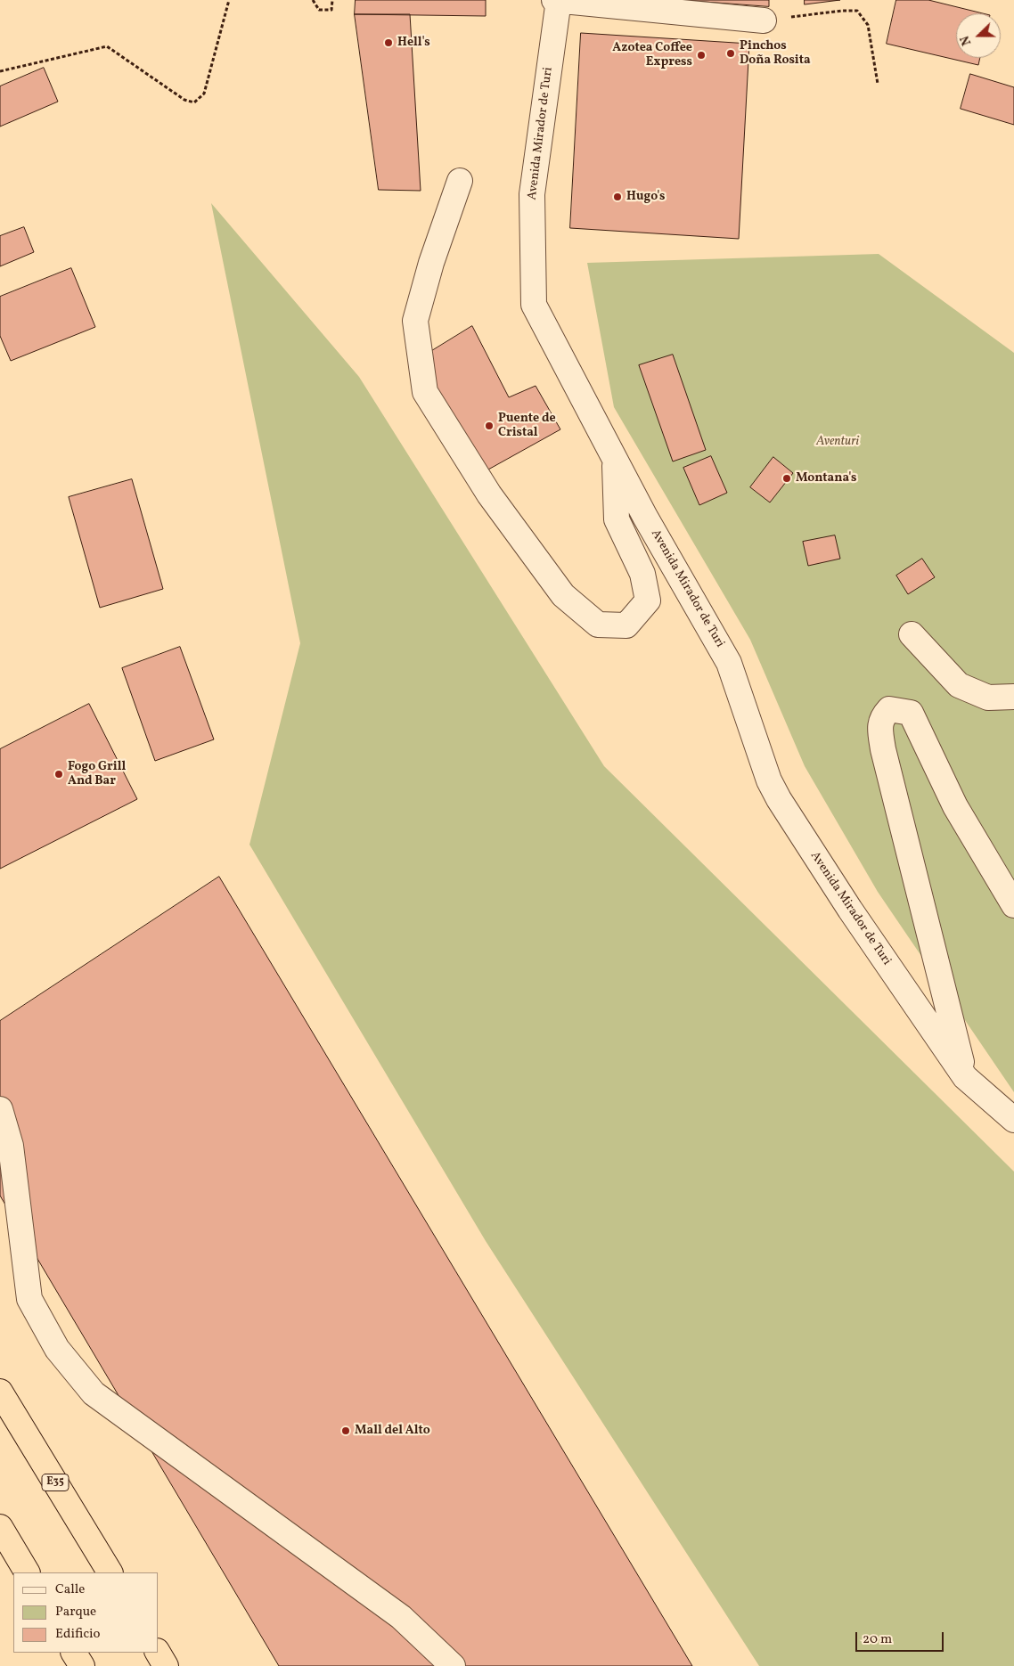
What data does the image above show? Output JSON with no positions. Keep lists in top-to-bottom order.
{
  "streets": {
    "highway": ["E35"],
    "street": ["Avenida Mirador de Turi"]
  },
  "parks": ["Aventuri"],
  "places": [
    "Hell's",
    "Pinchos Doña Rosita",
    "Azotea Coffee Express",
    "Hugo's",
    "Puente de Cristal",
    "Montana's",
    "Fogo Grill And Bar",
    "Mall del Alto"
  ],
  "legend": ["Calle", "Parque", "Edificio"],
  "scale_bar": "20 m",
  "north": "left"
}
